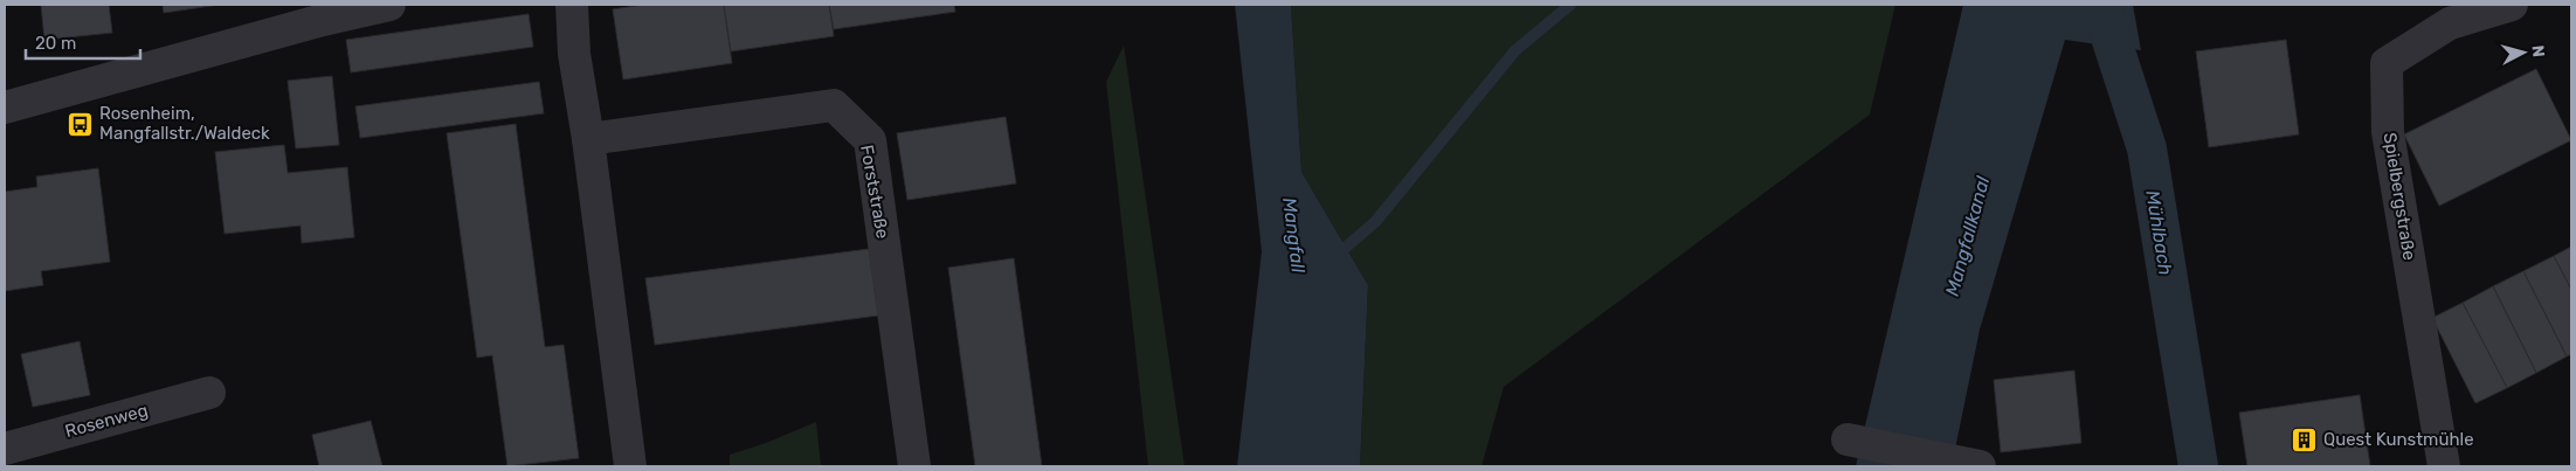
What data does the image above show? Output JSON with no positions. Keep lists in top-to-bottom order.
{
  "streets": {
    "street": ["Forststraße", "Spielbergstraße", "Rosenweg"]
  },
  "water": ["Mühlbach", "Mangfall", "Mangfallkanal"],
  "places": {
    "bus stop": ["Rosenheim, Mangfallstr./Waldeck"],
    "building": ["Quest Kunstmühle"]
  },
  "scale_bar": "20 m",
  "north": "right"
}
